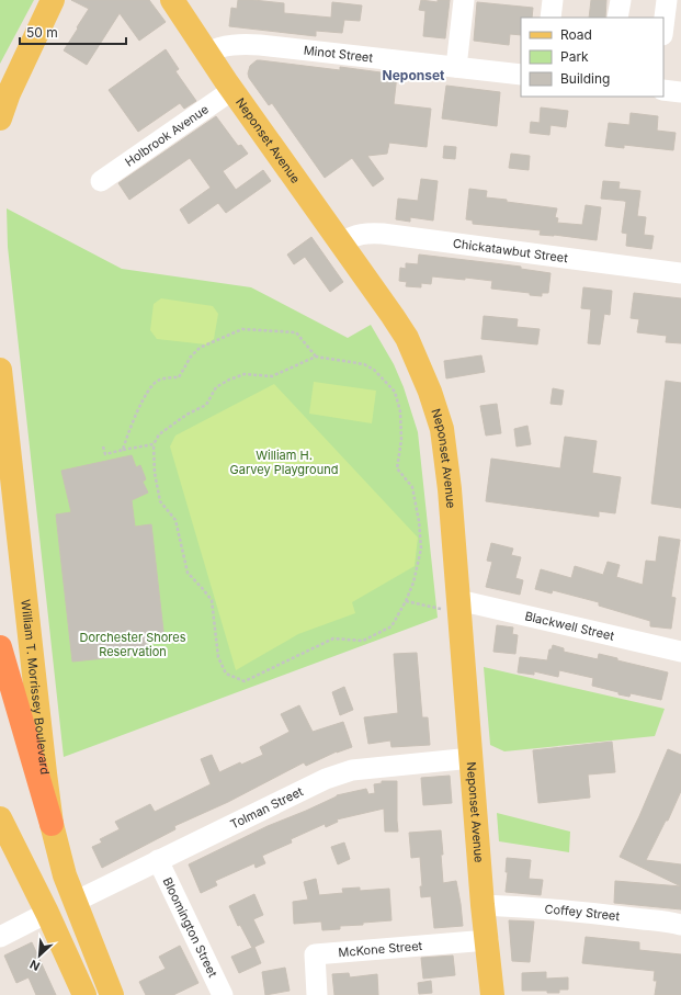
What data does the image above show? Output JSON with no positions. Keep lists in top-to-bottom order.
{
  "streets": {
    "main road": ["Neponset Avenue", "William T. Morrissey Boulevard"],
    "street": [
      "Minot Street",
      "Holbrook Avenue",
      "Chickatawbut Street",
      "Blackwell Street",
      "Tolman Street",
      "Coffey Street",
      "Bloomington Street",
      "McKone Street"
    ]
  },
  "crossings": [
    ["Minot Street", "Neponset Avenue"],
    ["Holbrook Avenue", "Neponset Avenue"],
    ["Neponset Avenue", "Chickatawbut Street"],
    ["Neponset Avenue", "Blackwell Street"],
    ["Neponset Avenue", "Tolman Street"],
    ["Neponset Avenue", "Coffey Street"],
    ["Neponset Avenue", "McKone Street"],
    ["William T. Morrissey Boulevard", "Tolman Street"],
    ["Tolman Street", "Bloomington Street"]
  ],
  "districts": ["Neponset"],
  "parks": ["William H. Garvey Playground", "Dorchester Shores Reservation"],
  "legend": ["Road", "Park", "Building"],
  "scale_bar": "50 m",
  "north": "bottom left"
}
